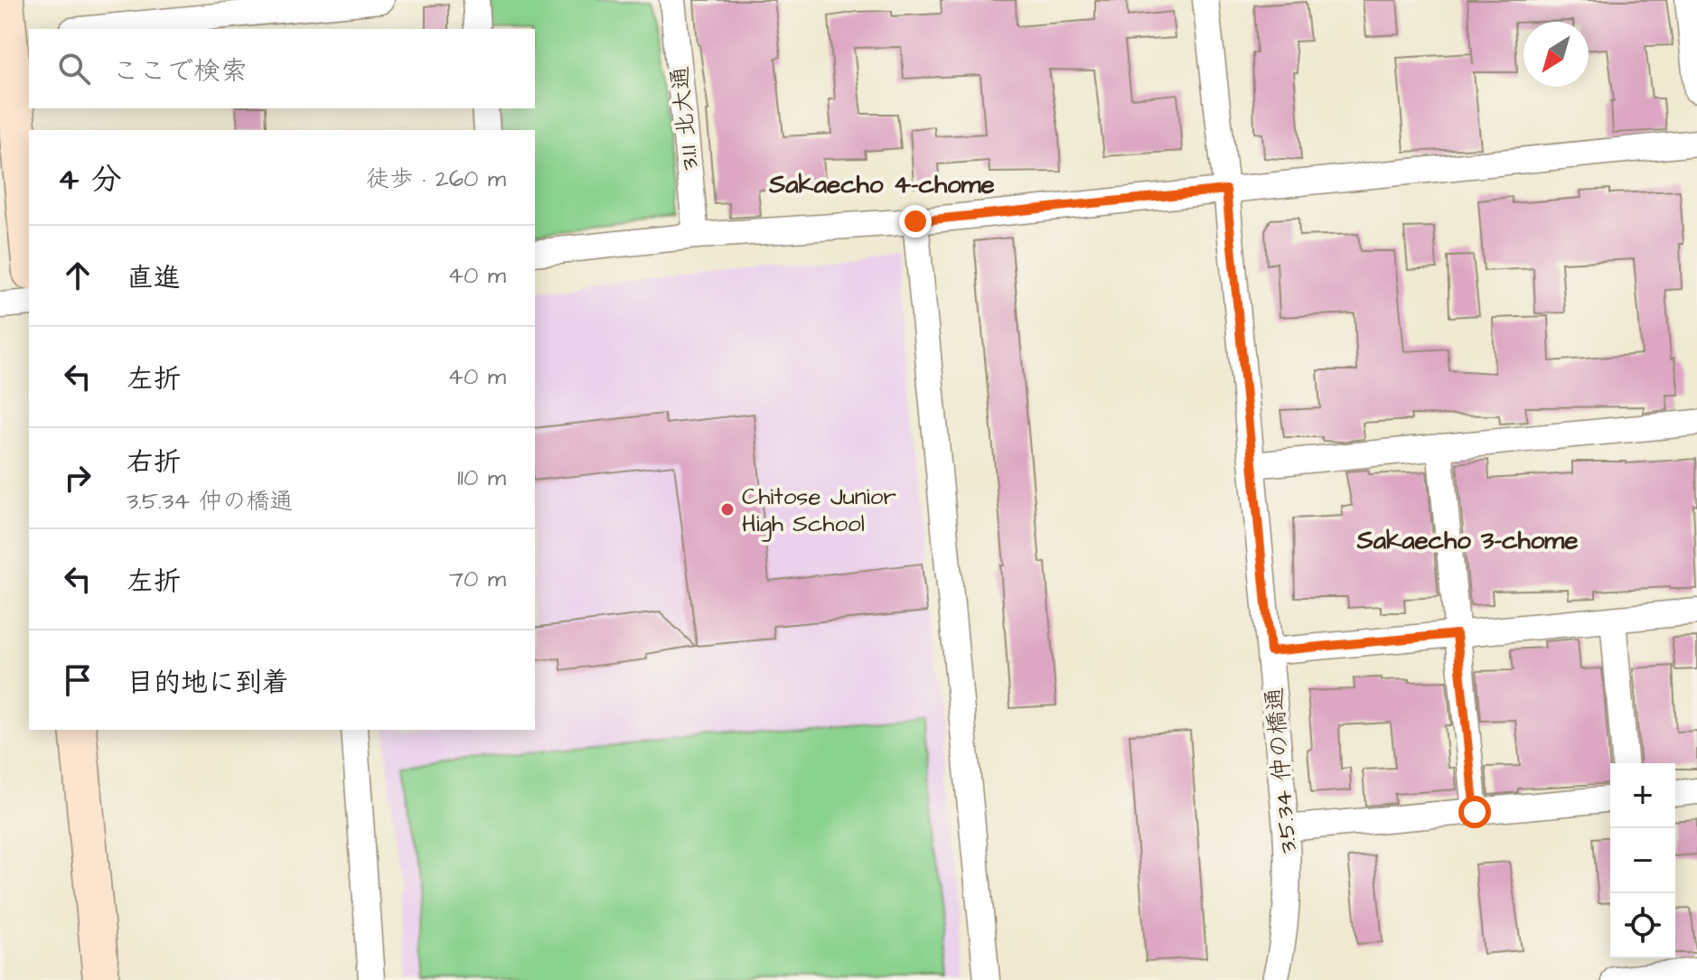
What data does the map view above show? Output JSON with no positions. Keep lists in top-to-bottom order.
{
  "streets": {
    "street": ["3.1.1 北大通", "3.5.34 仲の橋通"]
  },
  "districts": ["Sakaecho 4-chome", "Sakaecho 3-chome"],
  "places": ["Chitose Junior High School"],
  "north": "bottom left",
  "page": {
    "search": "ここで検索",
    "heading": ["4 分", "徒歩 · 260 m"],
    "list": [
      ["直進", "40 m"],
      ["左折", "40 m"],
      ["右折", "3.5.34 仲の橋通", "110 m"],
      ["左折", "70 m"],
      "目的地に到着"
    ],
    "map_buttons": ["+", "−"]
  }
}
